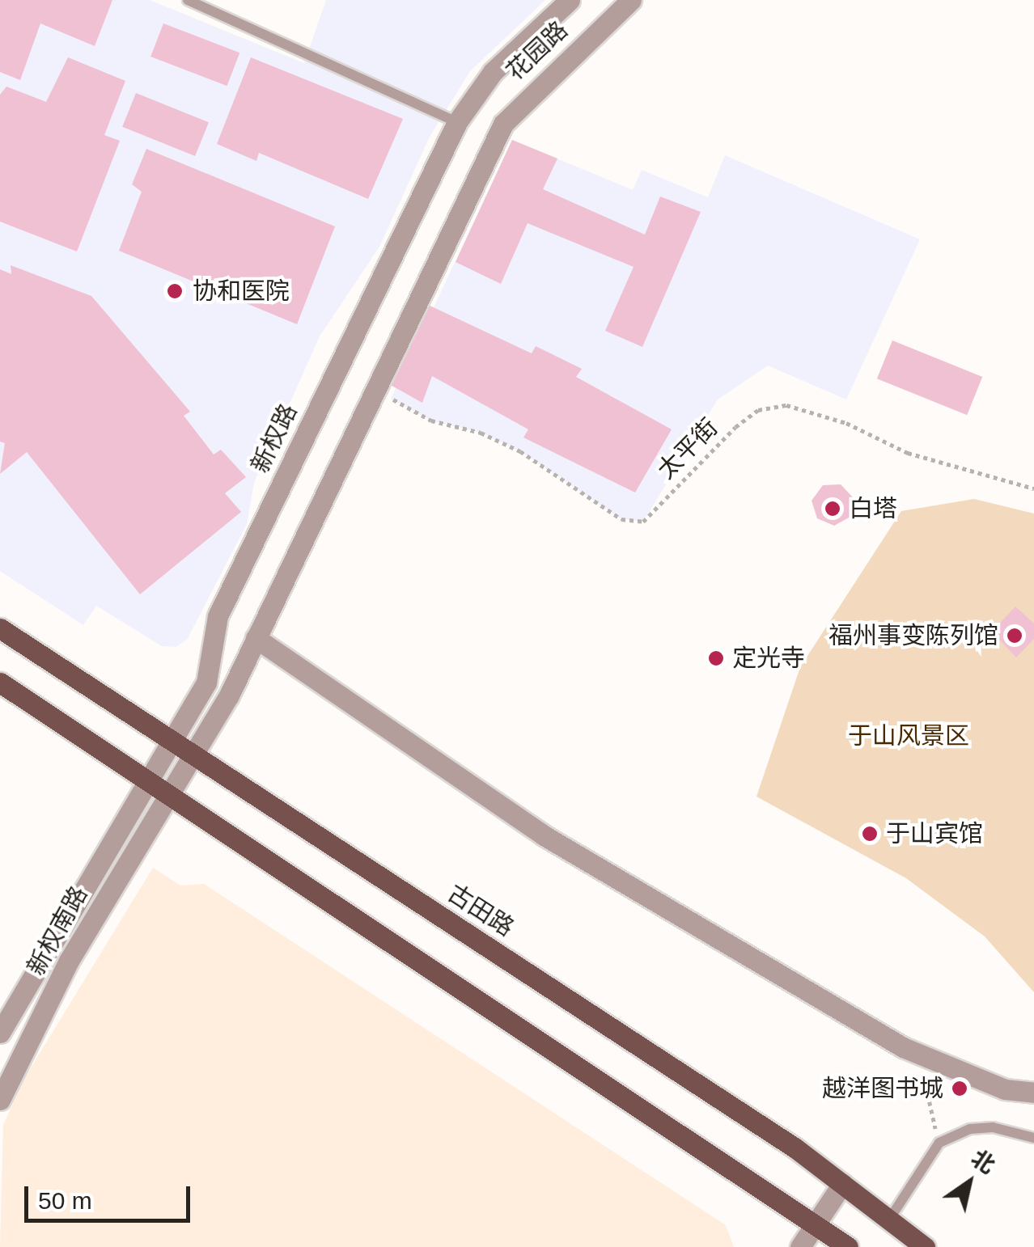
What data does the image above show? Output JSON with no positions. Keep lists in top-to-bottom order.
{
  "streets": {
    "main road": ["古田路"],
    "street": ["花园路", "新权路", "新权南路"],
    "path": ["太平街"]
  },
  "crossings": [
    ["花园路", "新权路"],
    ["新权路", "古田路"],
    ["新权路", "新权南路"]
  ],
  "parks": ["于山风景区"],
  "places": [
    "协和医院",
    "白塔",
    "福州事变陈列馆",
    "定光寺",
    "于山宾馆",
    "越洋图书城"
  ],
  "scale_bar": "50 m",
  "north": "top right"
}
